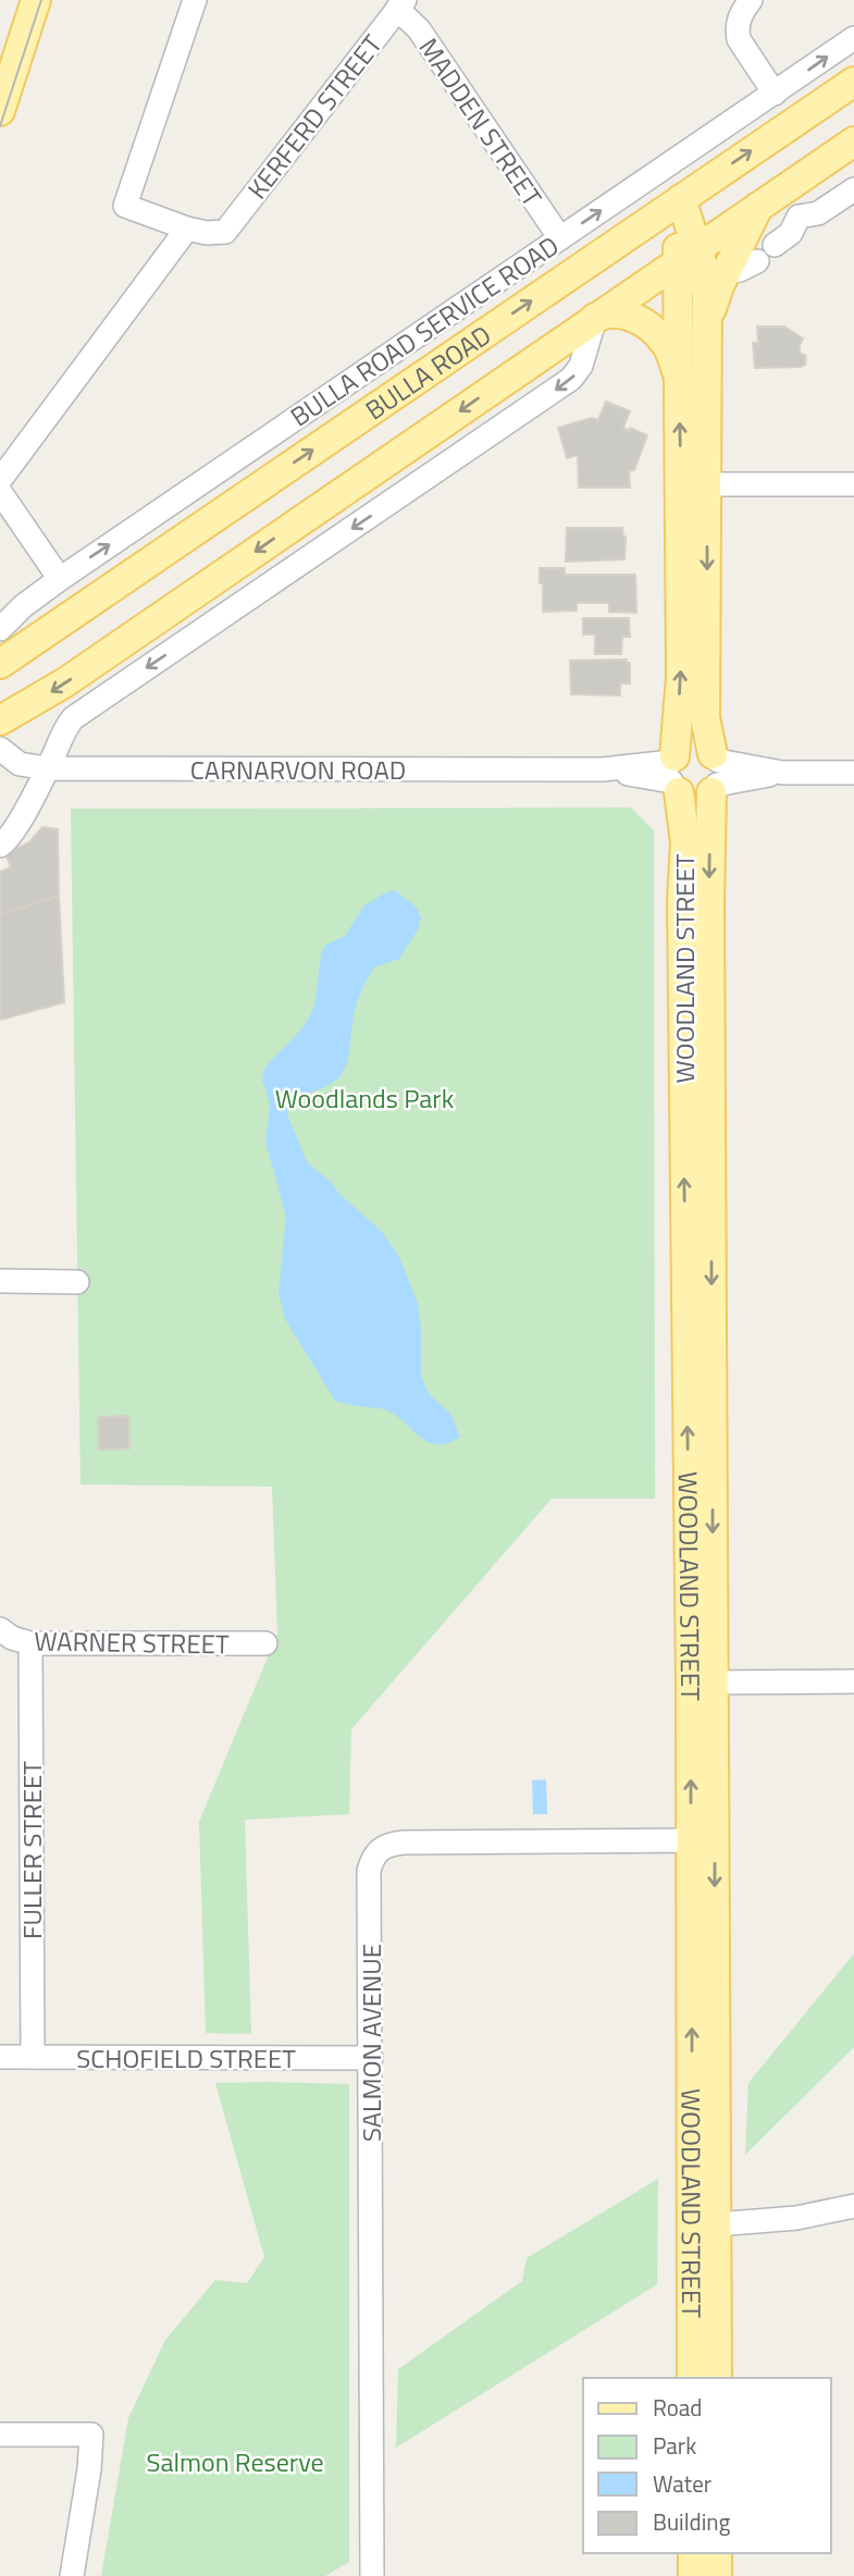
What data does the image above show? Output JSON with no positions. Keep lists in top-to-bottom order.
{
  "streets": {
    "main road": ["BULLA ROAD", "WOODLAND STREET"],
    "street": [
      "KERFERD STREET",
      "MADDEN STREET",
      "BULLA ROAD SERVICE ROAD",
      "CARNARVON ROAD",
      "WARNER STREET",
      "FULLER STREET",
      "SALMON AVENUE",
      "SCHOFIELD STREET"
    ]
  },
  "crossings": [
    ["KERFERD STREET", "MADDEN STREET"],
    ["MADDEN STREET", "BULLA ROAD SERVICE ROAD"],
    ["BULLA ROAD", "WOODLAND STREET"],
    ["CARNARVON ROAD", "WOODLAND STREET"],
    ["WOODLAND STREET", "SALMON AVENUE"],
    ["WARNER STREET", "FULLER STREET"],
    ["FULLER STREET", "SCHOFIELD STREET"],
    ["SALMON AVENUE", "SCHOFIELD STREET"]
  ],
  "parks": ["Woodlands Park", "Salmon Reserve"],
  "legend": [
    "Road",
    "Park",
    "Water",
    "Building"
  ]
}
